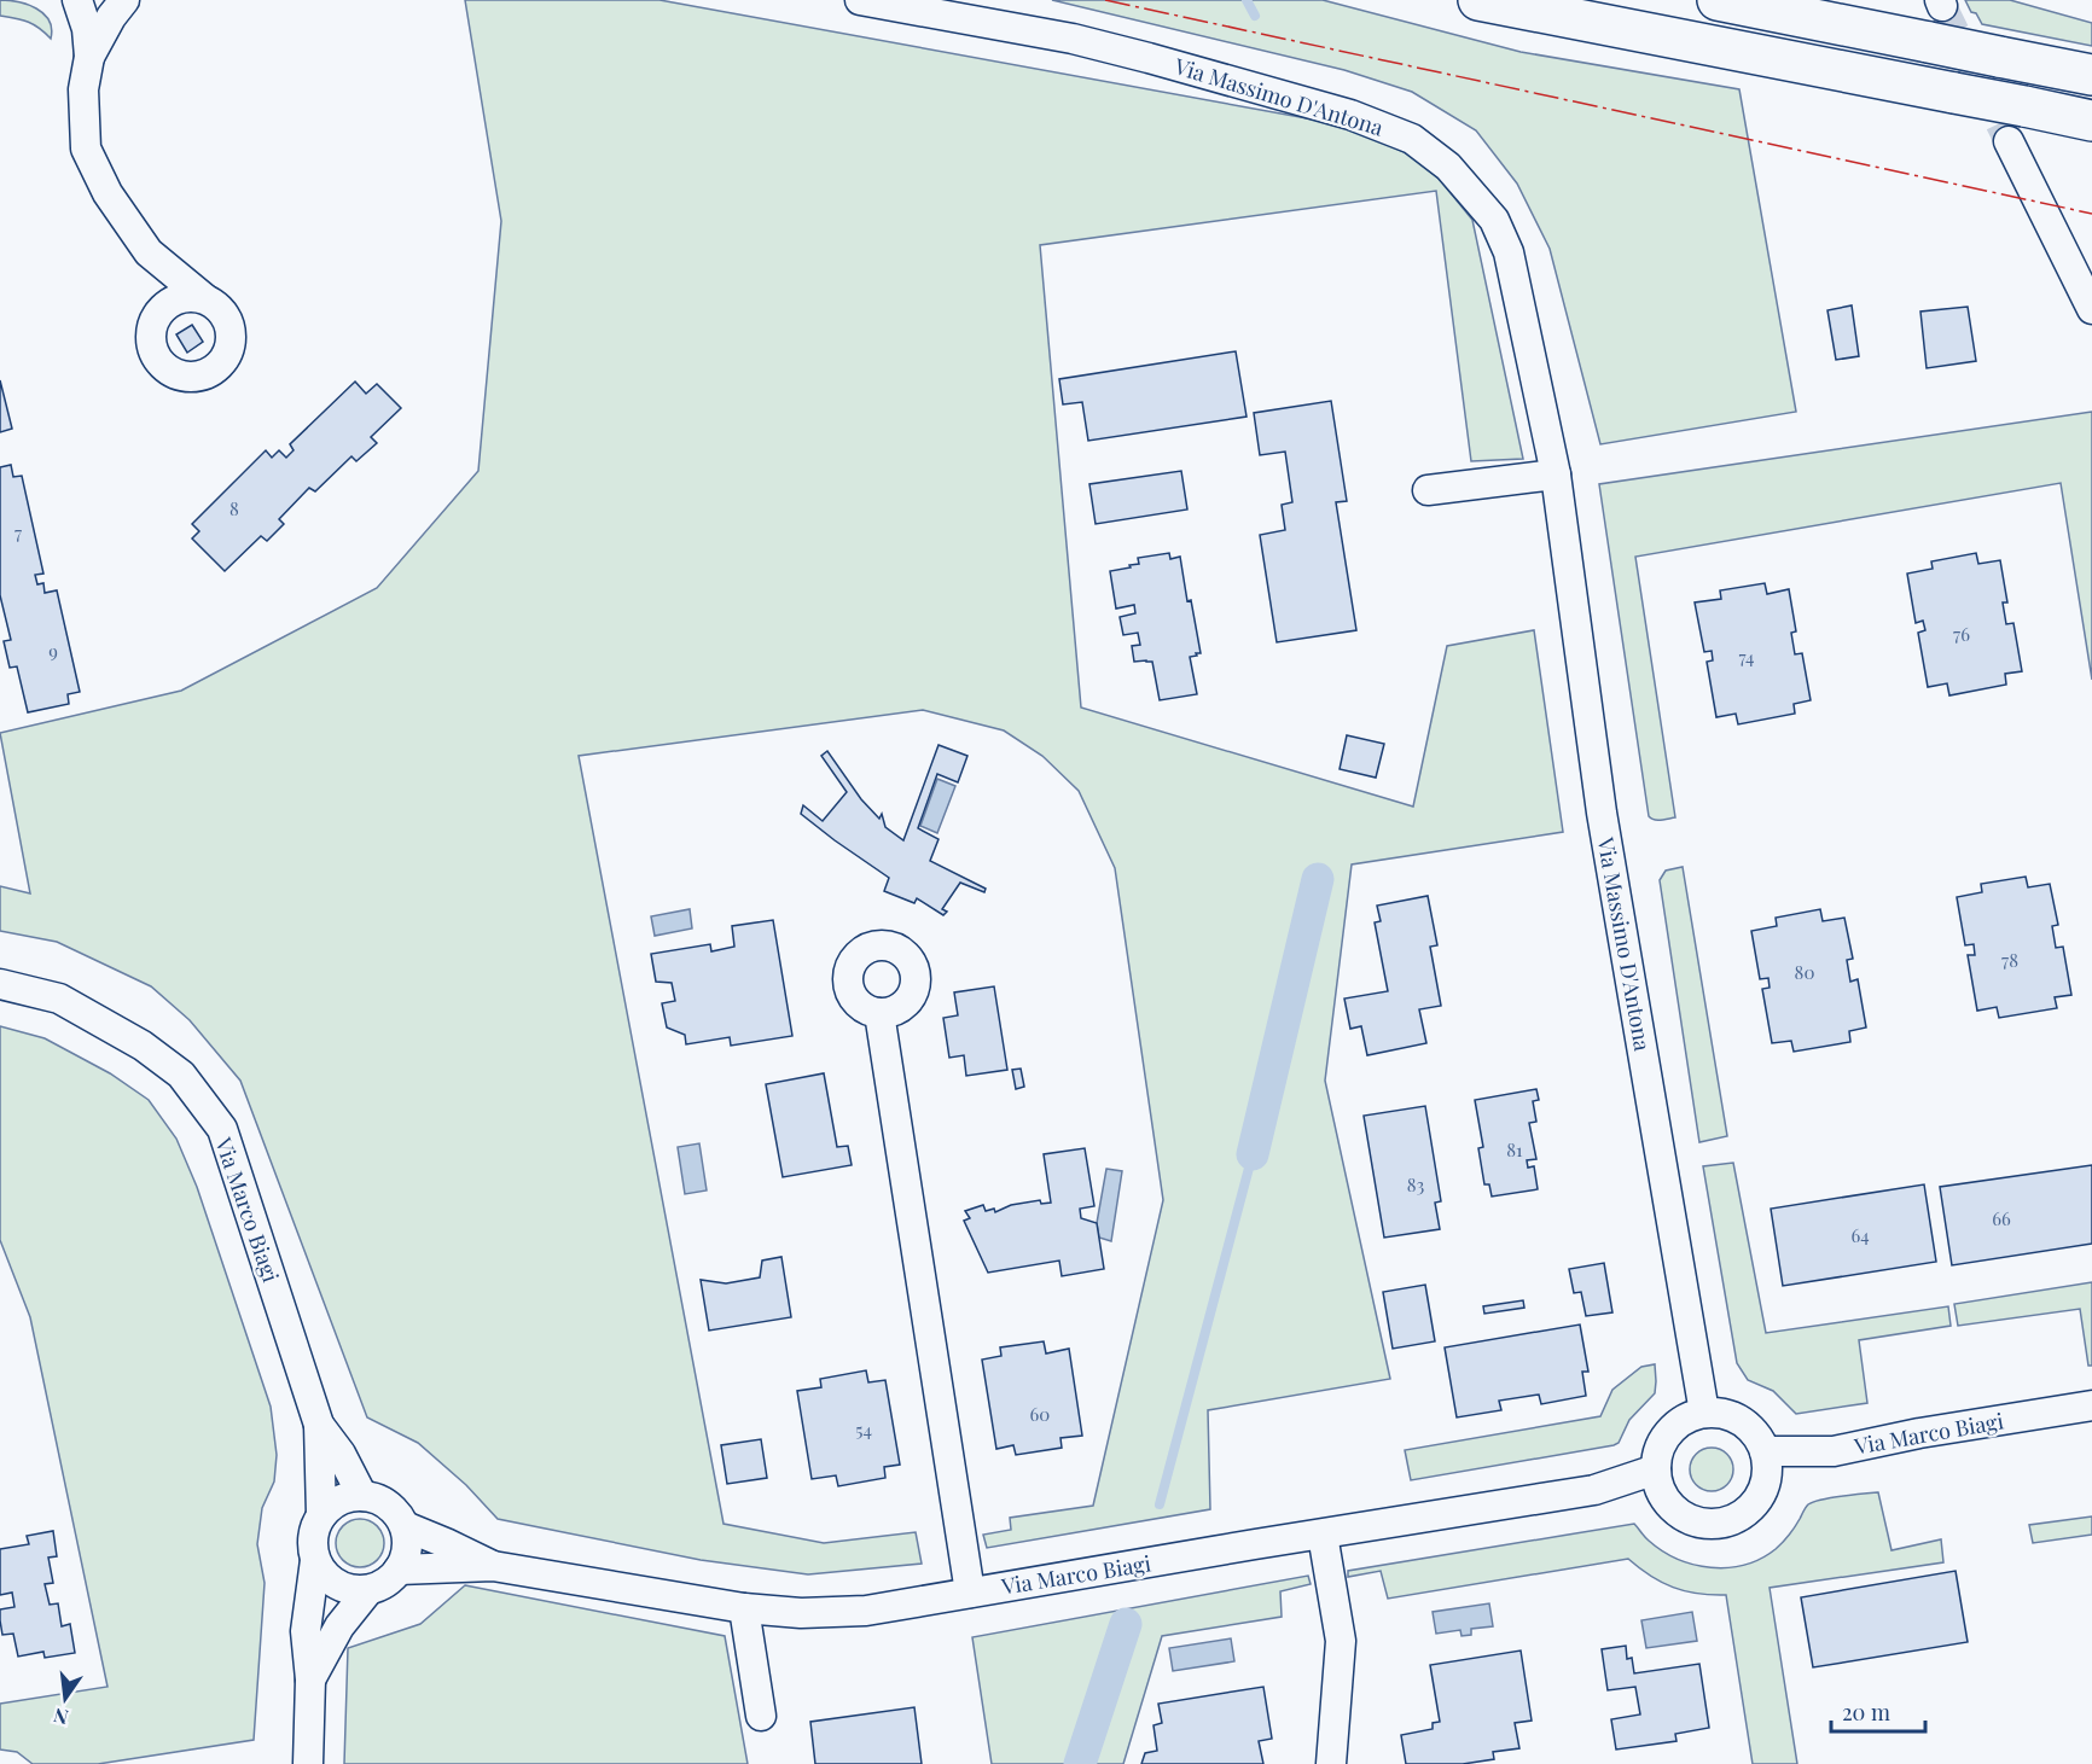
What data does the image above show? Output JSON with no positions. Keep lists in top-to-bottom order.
{
  "streets": {
    "street": ["Via Massimo D'Antona", "Via Marco Biagi"]
  },
  "crossings": [
    ["Via Massimo D'Antona", "Via Marco Biagi"]
  ],
  "house_numbers": [
    "8",
    "7",
    "76",
    "9",
    "74",
    "78",
    "80",
    "81",
    "83",
    "66",
    "64",
    "60",
    "54"
  ],
  "scale_bar": "20 m",
  "north": "bottom"
}
